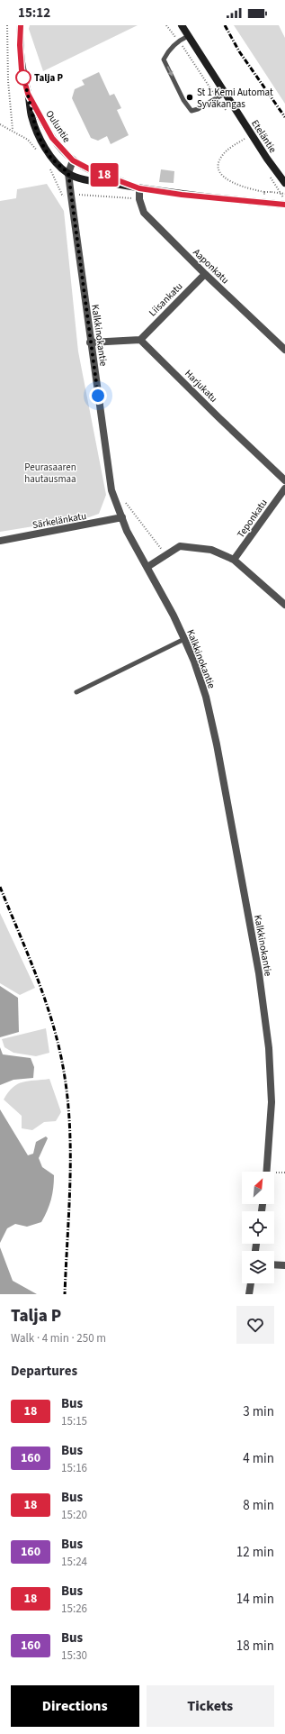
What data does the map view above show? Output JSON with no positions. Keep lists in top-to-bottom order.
{
  "streets": {
    "main road": ["Ouluntie", "Eteläntie"],
    "street": [
      "Aaponkatu",
      "Liisankatu",
      "Kalkkinokantie",
      "Harjukatu",
      "Teponkatu",
      "Särkelänkatu"
    ]
  },
  "crossings": [
    ["Ouluntie", "Aaponkatu"],
    ["Ouluntie", "Kalkkinokantie"],
    ["Aaponkatu", "Liisankatu"],
    ["Liisankatu", "Harjukatu"],
    ["Kalkkinokantie", "Särkelänkatu"]
  ],
  "parks": ["Peurasaaren hautausmaa"],
  "places": ["Talja P", "St 1 Kemi Automat Syväkangas"],
  "lines": ["bus line 18"],
  "north": "top right",
  "page": {
    "status": "15:12",
    "on_map": "18",
    "heading": [
      ["Talja P", "Walk · 4 min · 250 m"],
      "Departures"
    ],
    "list": [
      {
        "mark": "18",
        "name": "Bus",
        "note": "15:15",
        "value": "3 min"
      },
      {
        "mark": "160",
        "name": "Bus",
        "note": "15:16",
        "value": "4 min"
      },
      {
        "mark": "18",
        "name": "Bus",
        "note": "15:20",
        "value": "8 min"
      },
      {
        "mark": "160",
        "name": "Bus",
        "note": "15:24",
        "value": "12 min"
      },
      {
        "mark": "18",
        "name": "Bus",
        "note": "15:26",
        "value": "14 min"
      },
      {
        "mark": "160",
        "name": "Bus",
        "note": "15:30",
        "value": "18 min"
      }
    ],
    "buttons": ["Directions", "Tickets"]
  }
}
